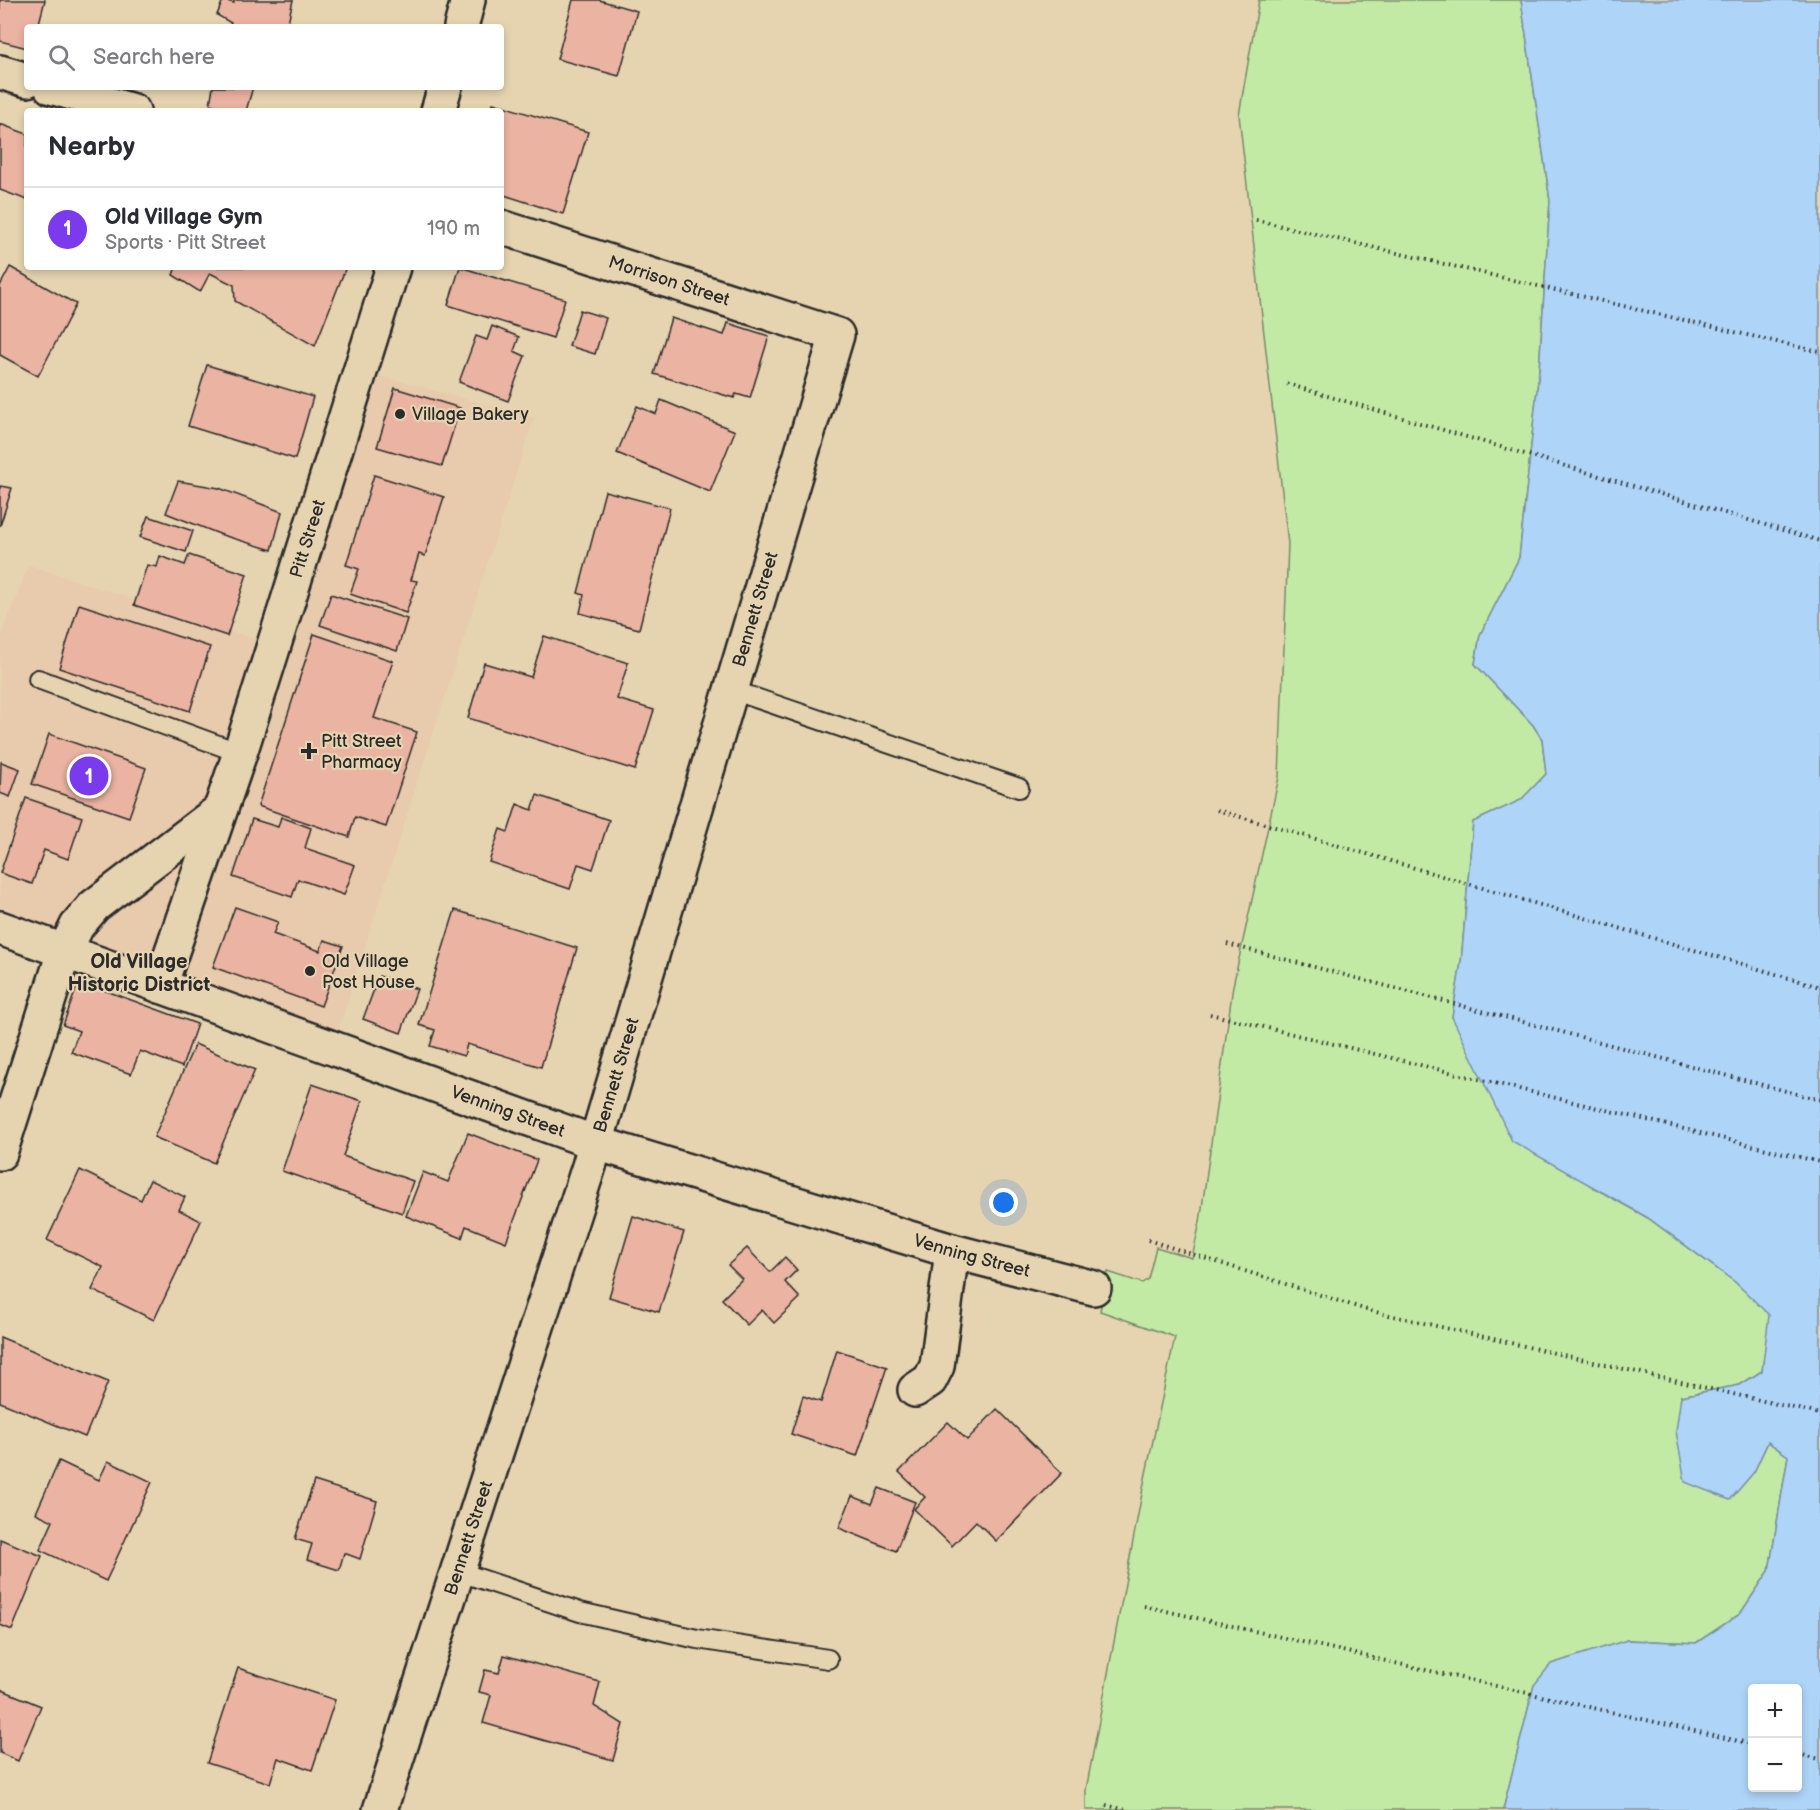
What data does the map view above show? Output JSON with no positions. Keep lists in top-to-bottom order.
{
  "streets": {
    "street": [
      "Morrison Street",
      "Pitt Street",
      "Bennett Street",
      "Venning Street"
    ]
  },
  "crossings": [
    ["Morrison Street", "Bennett Street"],
    ["Pitt Street", "Venning Street"],
    ["Bennett Street", "Venning Street"]
  ],
  "districts": ["Old Village Historic District"],
  "places": {
    "other": ["Village Bakery", "Old Village Post House"],
    "health": ["Pitt Street Pharmacy"]
  },
  "page": {
    "search": "Search here",
    "heading": "Nearby",
    "list": [
      {
        "mark": "1",
        "name": "Old Village Gym",
        "note": "Sports · Pitt Street",
        "value": "190 m"
      }
    ],
    "pins": "1",
    "map_buttons": ["+", "−"]
  }
}
